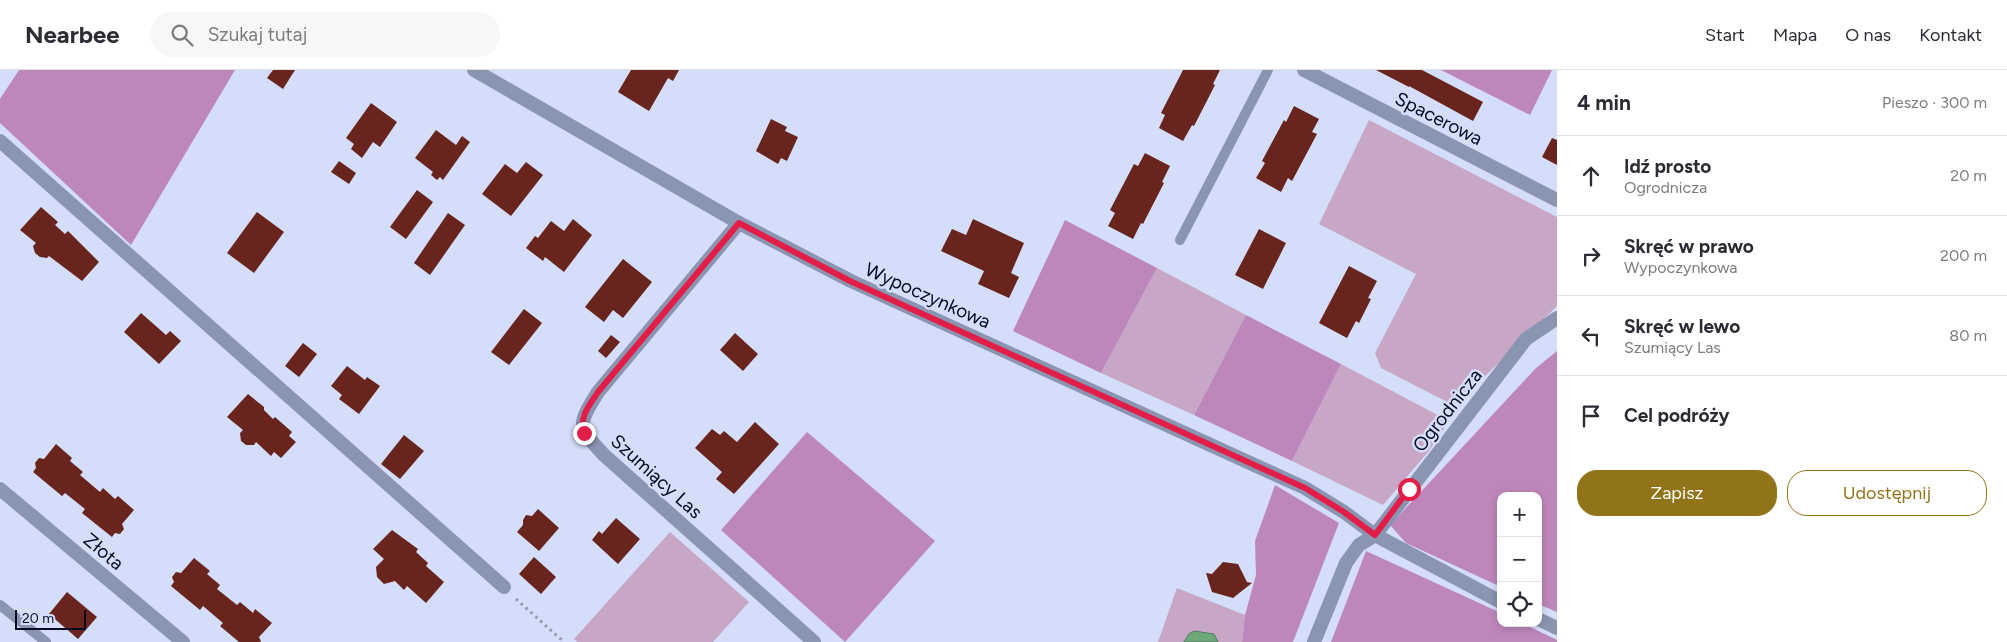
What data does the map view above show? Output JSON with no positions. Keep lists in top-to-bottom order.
{
  "streets": {
    "street": [
      "Spacerowa",
      "Wypoczynkowa",
      "Ogrodnicza",
      "Szumiący Las",
      "Złota"
    ]
  },
  "crossings": [
    ["Wypoczynkowa", "Ogrodnicza"],
    ["Wypoczynkowa", "Szumiący Las"]
  ],
  "scale_bar": "20 m",
  "page": {
    "header": "Nearbee",
    "search": "Szukaj tutaj",
    "nav": [
      "Start",
      "Mapa",
      "O nas",
      "Kontakt"
    ],
    "heading": ["4 min", "Pieszo · 300 m"],
    "list": [
      ["Idź prosto", "Ogrodnicza", "20 m"],
      ["Skręć w prawo", "Wypoczynkowa", "200 m"],
      ["Skręć w lewo", "Szumiący Las", "80 m"],
      "Cel podróży"
    ],
    "buttons": ["Zapisz", "Udostępnij"],
    "map_buttons": ["+", "−"],
    "scale": "20 m"
  }
}
